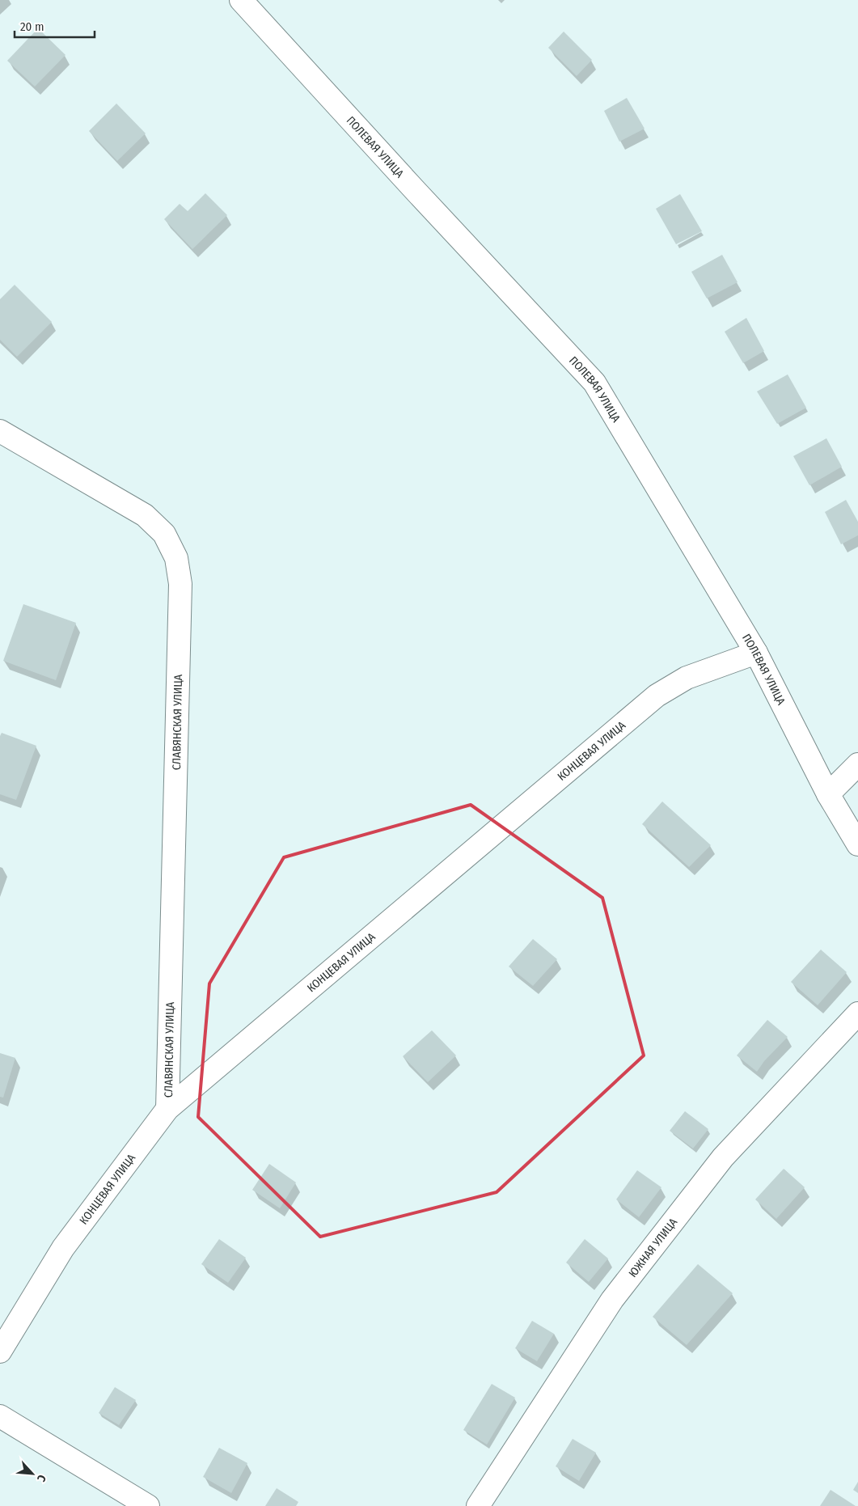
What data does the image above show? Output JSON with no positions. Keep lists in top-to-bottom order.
{
  "streets": {
    "street": [
      "ПОЛЕВАЯ УЛИЦА",
      "СЛАВЯНСКАЯ УЛИЦА",
      "КОНЦЕВАЯ УЛИЦА",
      "ЮЖНАЯ УЛИЦА"
    ]
  },
  "crossings": [
    ["ПОЛЕВАЯ УЛИЦА", "КОНЦЕВАЯ УЛИЦА"],
    ["СЛАВЯНСКАЯ УЛИЦА", "КОНЦЕВАЯ УЛИЦА"]
  ],
  "scale_bar": "20 m",
  "north": "bottom right"
}
